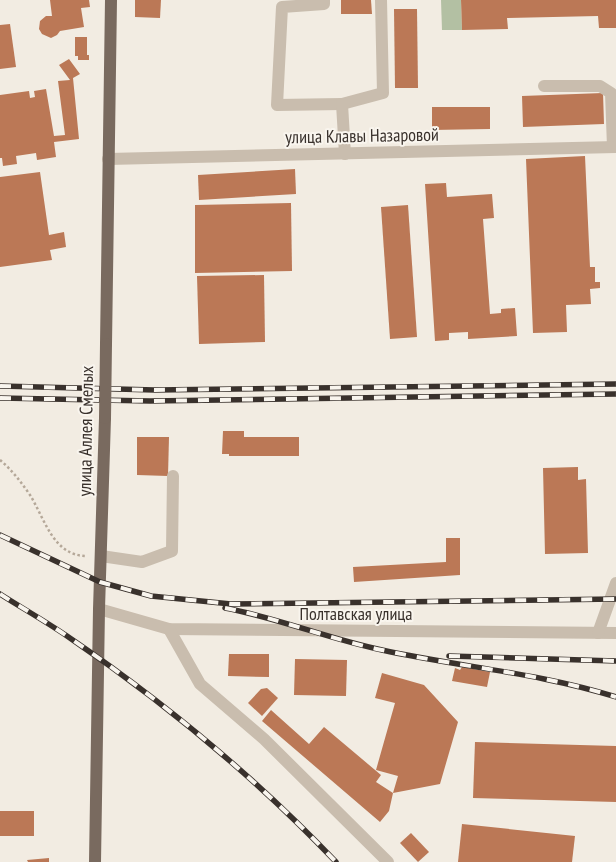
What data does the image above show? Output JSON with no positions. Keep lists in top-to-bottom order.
{
  "streets": {
    "main road": ["улица Аллея Смелых"],
    "street": ["улица Клавы Назаровой", "Полтавская улица"]
  },
  "crossings": [
    ["улица Клавы Назаровой", "улица Аллея Смелых"],
    ["улица Аллея Смелых", "Полтавская улица"]
  ]
}
